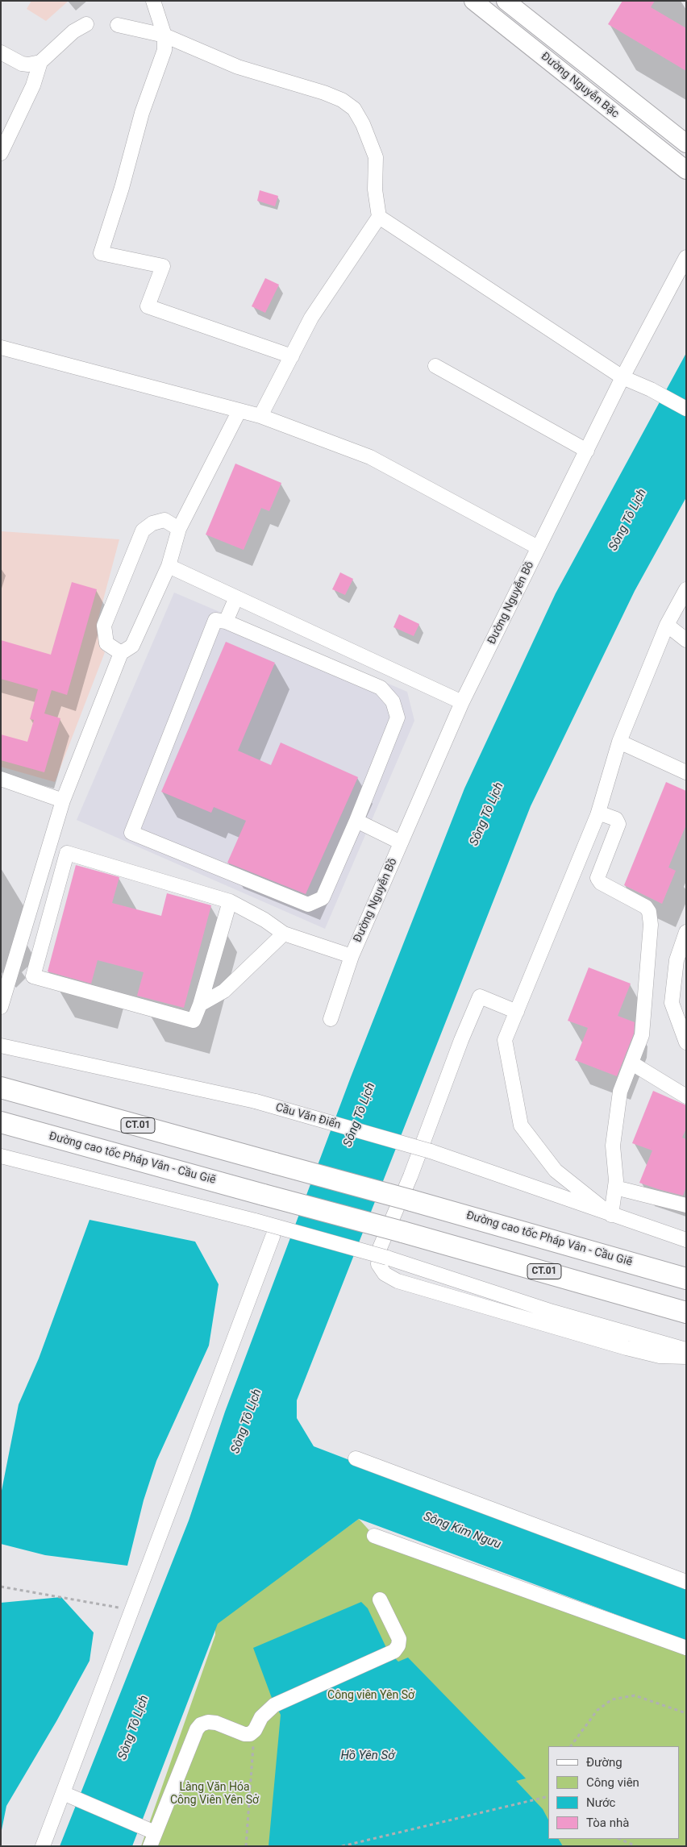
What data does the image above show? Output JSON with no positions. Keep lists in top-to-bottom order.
{
  "streets": {
    "highway": ["CT.01", "Đường cao tốc Pháp Vân - Cầu Giẽ"],
    "main road": ["Đường Nguyễn Bặc"],
    "street": ["Đường Nguyễn Bồ", "Cầu Văn Điển"]
  },
  "water": ["Sông Tô Lịch", "Sông Kim Ngưu", "Hồ Yên Sở"],
  "parks": ["Công viên Yên Sở", "Làng Văn Hóa Công Viên Yên Sở"],
  "legend": [
    "Đường",
    "Công viên",
    "Nước",
    "Tòa nhà"
  ]
}
